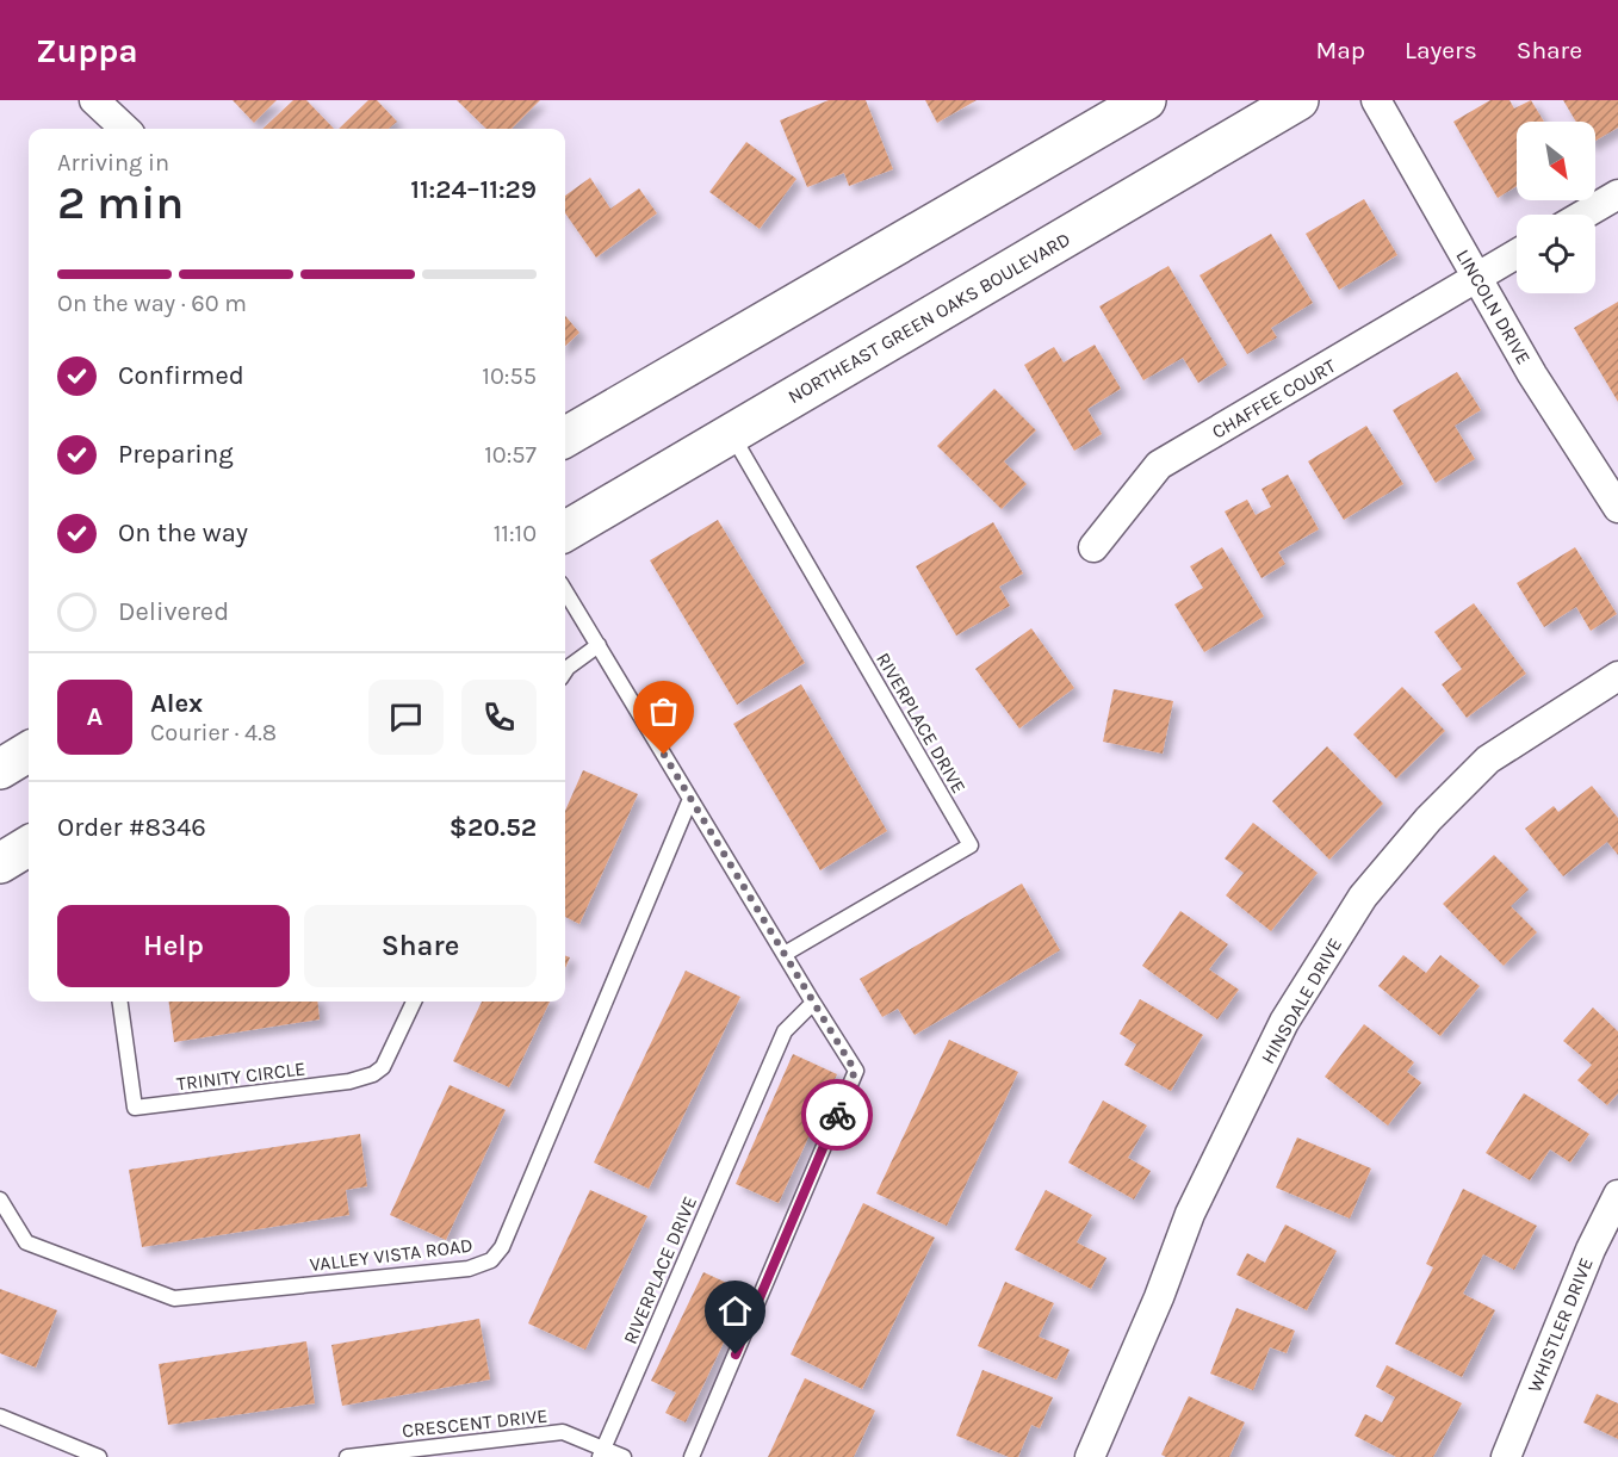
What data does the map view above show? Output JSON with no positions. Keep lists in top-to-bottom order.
{
  "streets": {
    "main road": ["NORTHEAST GREEN OAKS BOULEVARD"],
    "street": [
      "LINCOLN DRIVE",
      "CHAFFEE COURT",
      "HINSDALE DRIVE",
      "WHISTLER DRIVE"
    ],
    "lane": [
      "RIVERPLACE DRIVE",
      "TRINITY CIRCLE",
      "VALLEY VISTA ROAD",
      "CRESCENT DRIVE"
    ]
  },
  "crossings": [
    ["LINCOLN DRIVE", "CHAFFEE COURT"],
    ["NORTHEAST GREEN OAKS BOULEVARD", "RIVERPLACE DRIVE"],
    ["RIVERPLACE DRIVE", "CRESCENT DRIVE"]
  ],
  "north": "bottom right",
  "page": {
    "header": "Zuppa",
    "nav": ["Map", "Layers", "Share"],
    "heading": ["2 min", "Arriving in", "11:24–11:29"],
    "panel": [
      "Alex",
      "Courier · 4.8",
      "Order #8346",
      "$20.52"
    ],
    "bar": "On the way · 60 m",
    "list": [
      ["Confirmed", "10:55"],
      ["Preparing", "10:57"],
      ["On the way", "11:10"],
      "Delivered"
    ],
    "round": "A",
    "buttons": ["Help", "Share"]
  }
}
